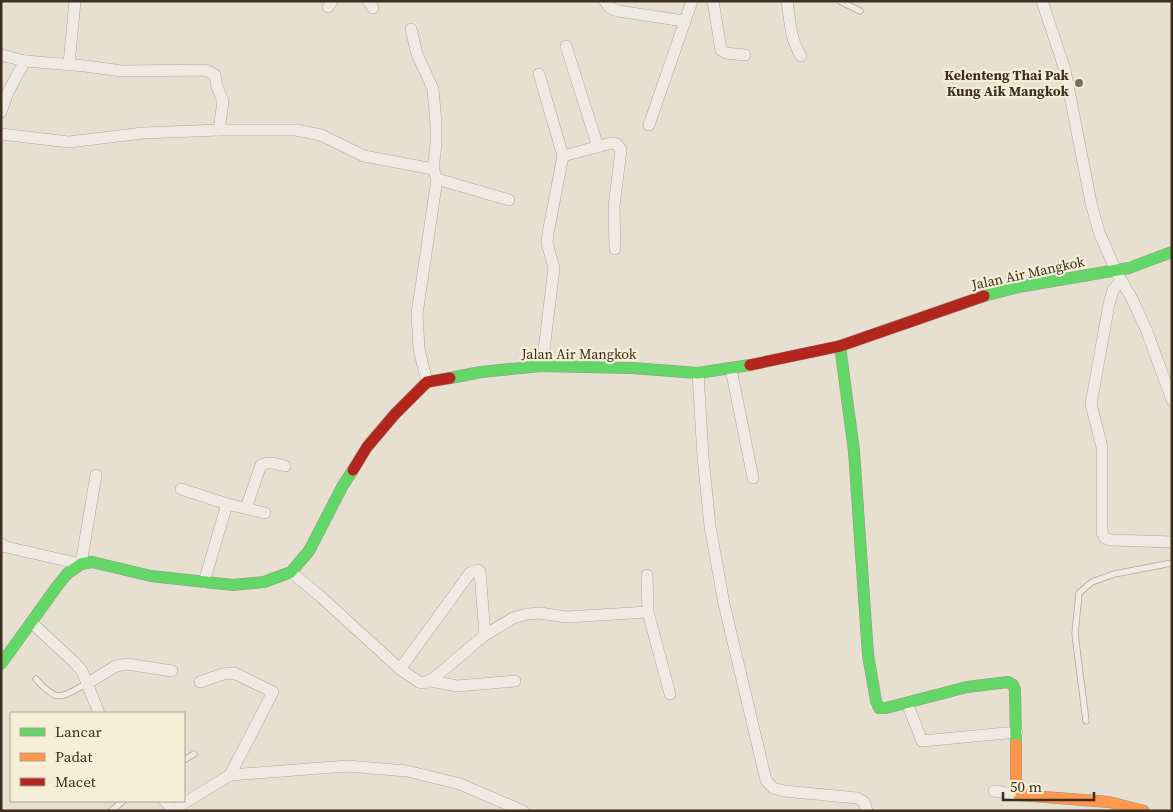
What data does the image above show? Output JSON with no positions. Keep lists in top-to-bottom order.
{
  "streets": {
    "street": ["Jalan Air Mangkok"]
  },
  "places": ["Kelenteng Thai Pak Kung Aik Mangkok"],
  "legend": ["Lancar", "Padat", "Macet"],
  "scale_bar": "50 m"
}
